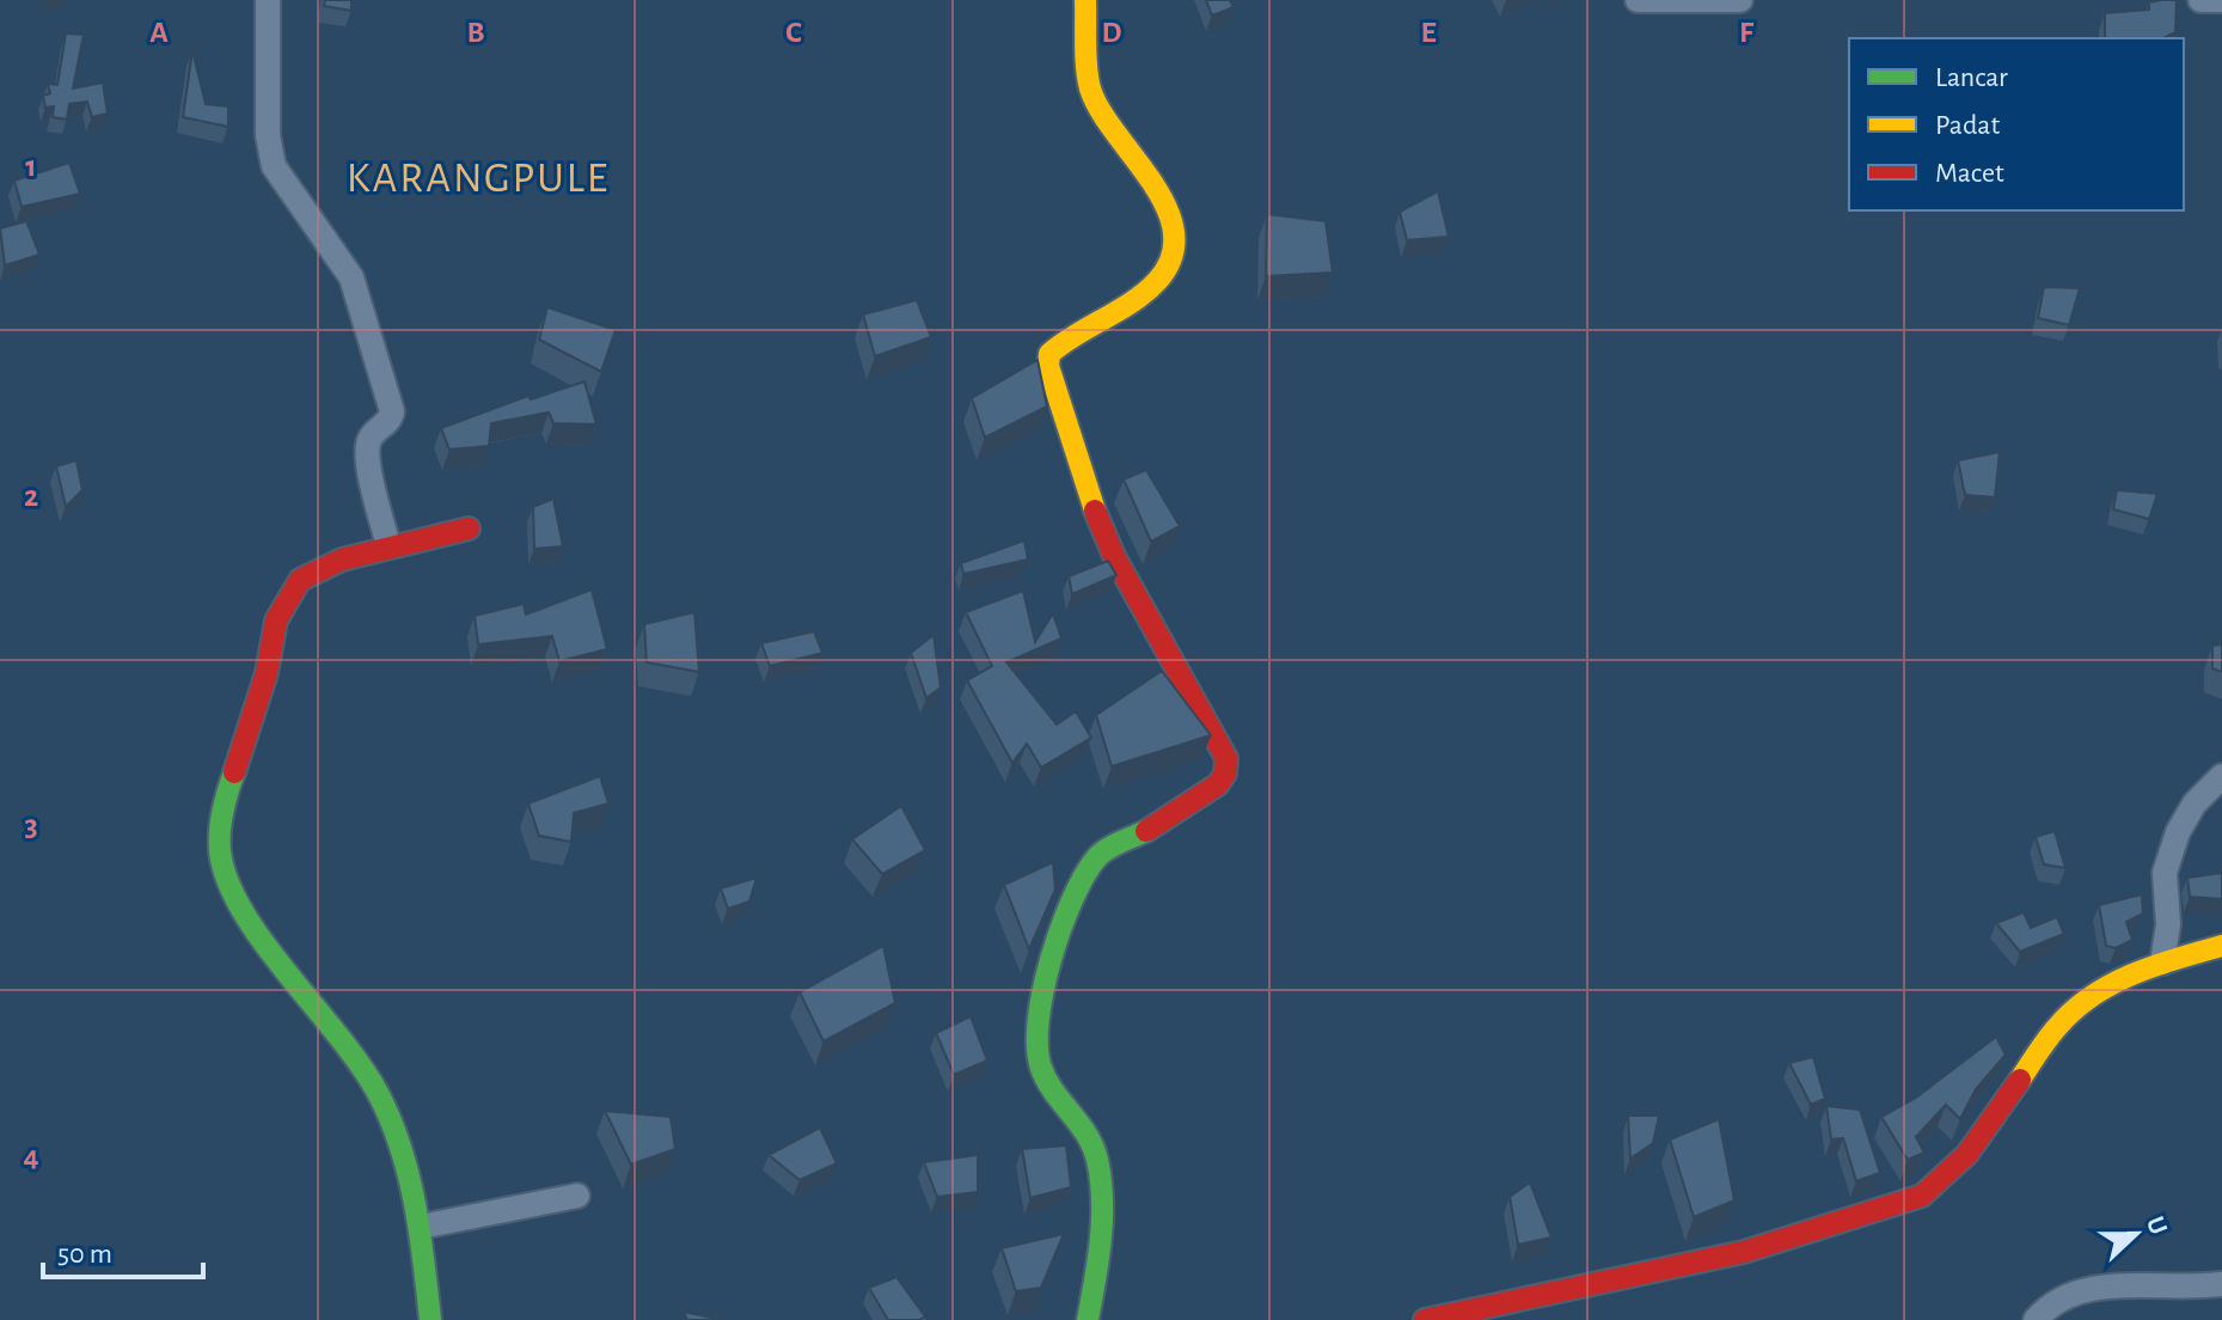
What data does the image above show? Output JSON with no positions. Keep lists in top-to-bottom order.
{
  "districts": ["KARANGPULE"],
  "legend": ["Lancar", "Padat", "Macet"],
  "scale_bar": "50 m",
  "north": "right",
  "grid": {
    "columns": [
      "A",
      "B",
      "C",
      "D",
      "E",
      "F"
    ],
    "rows": [
      "1",
      "2",
      "3",
      "4"
    ]
  }
}
